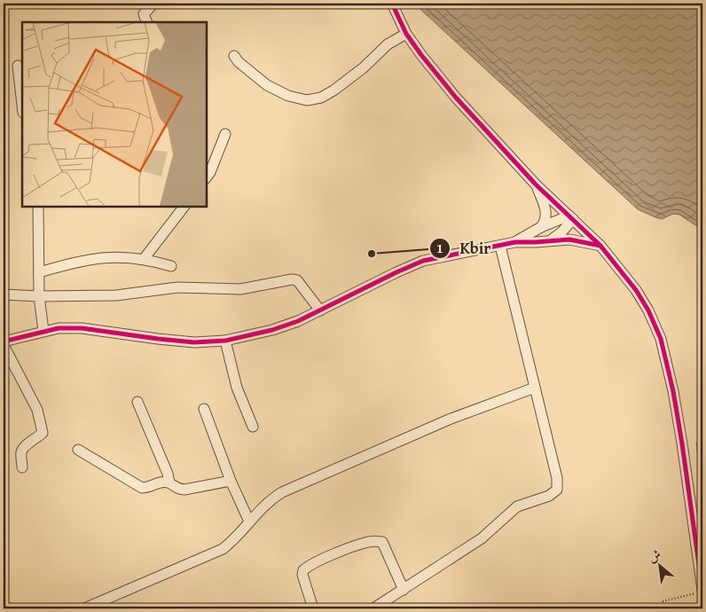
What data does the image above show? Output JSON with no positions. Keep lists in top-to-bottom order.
{
  "places": ["Kbir"],
  "north": "top left"
}
